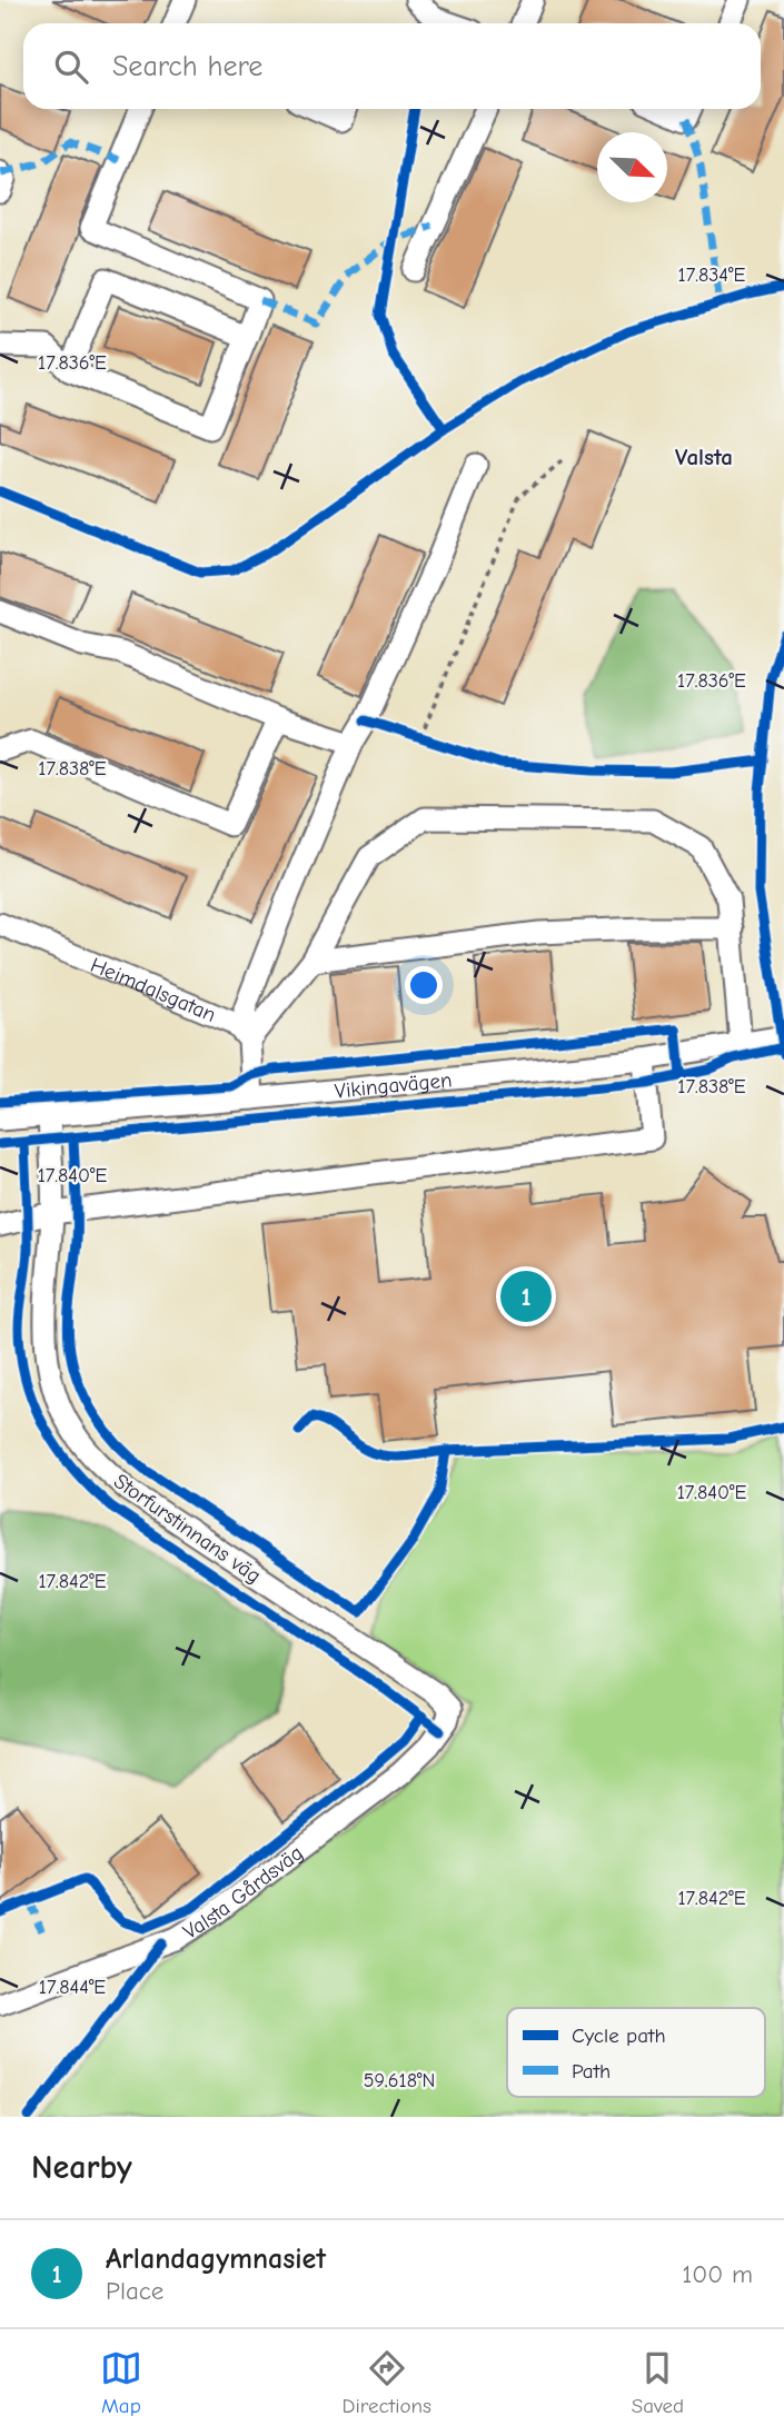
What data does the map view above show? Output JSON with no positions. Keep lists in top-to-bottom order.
{
  "streets": {
    "street": [
      "Heimdalsgatan",
      "Vikingavägen",
      "Storfurstinnans väg",
      "Valsta Gårdsväg"
    ]
  },
  "crossings": [
    ["Vikingavägen", "Storfurstinnans väg"],
    ["Storfurstinnans väg", "Valsta Gårdsväg"]
  ],
  "districts": ["Valsta"],
  "legend": ["Cycle path", "Path"],
  "north": "bottom right",
  "page": {
    "search": "Search here",
    "pins": "1",
    "heading": "Nearby",
    "list": [
      {
        "mark": "1",
        "name": "Arlandagymnasiet",
        "note": "Place",
        "value": "100 m"
      }
    ],
    "nav": ["Map", "Directions", "Saved"]
  },
  "coordinates": [
    "17.834°E",
    "17.836°E",
    "17.838°E",
    "17.840°E",
    "17.842°E",
    "17.844°E",
    "59.618°N"
  ]
}
